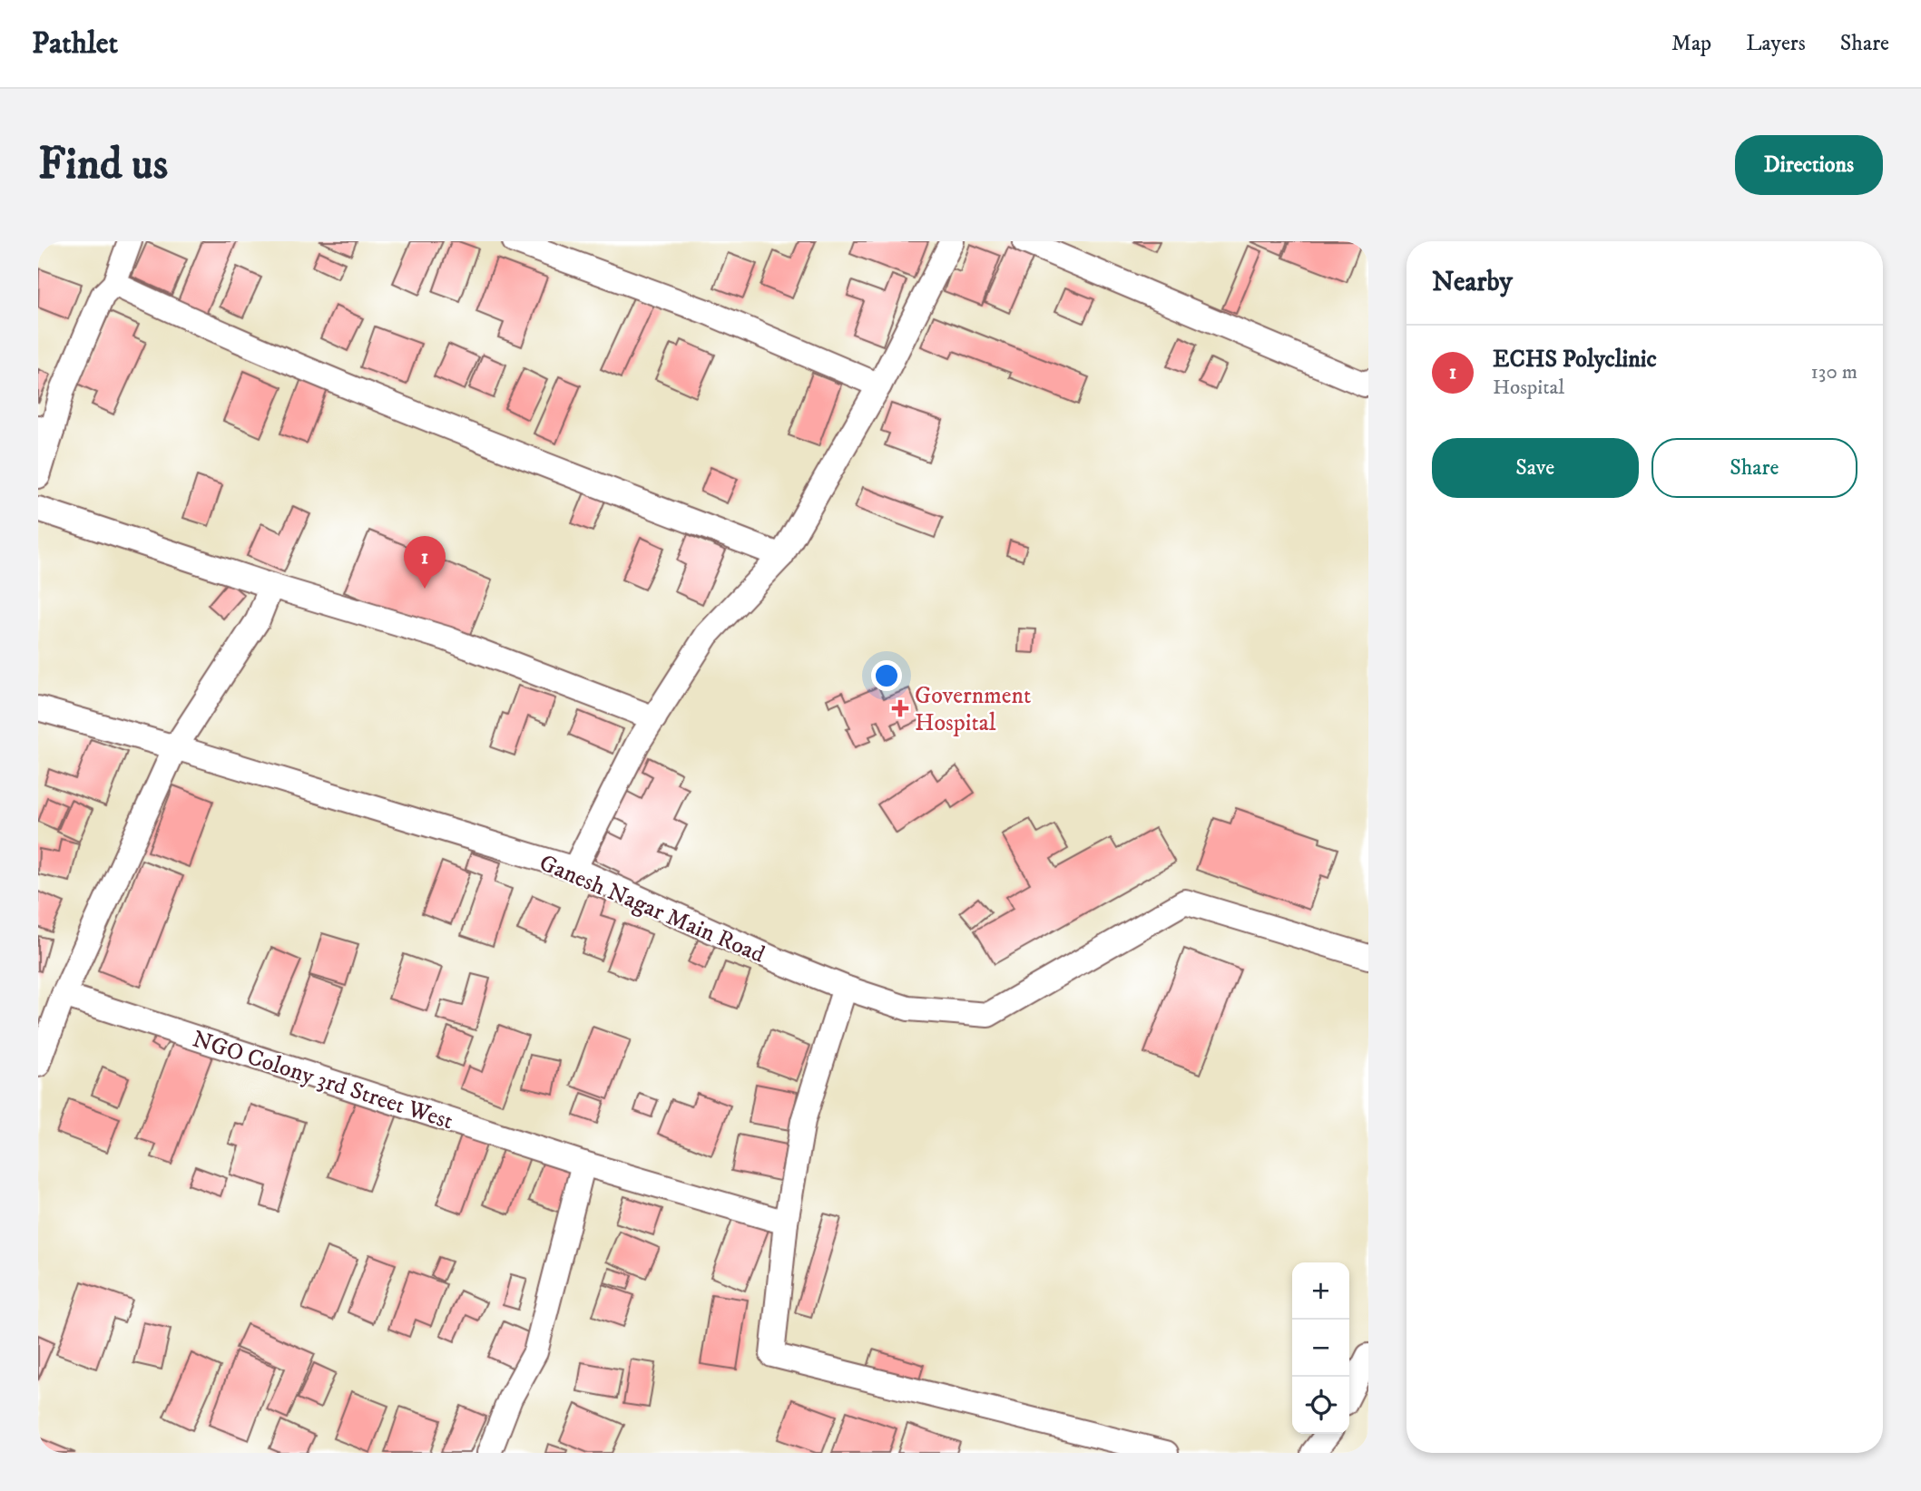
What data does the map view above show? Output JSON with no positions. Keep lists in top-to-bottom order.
{
  "streets": {
    "street": ["Ganesh Nagar Main Road", "NGO Colony 3rd Street West"]
  },
  "places": {
    "health": ["Government Hospital"]
  },
  "page": {
    "header": "Pathlet",
    "nav": ["Map", "Layers", "Share"],
    "buttons": [
      "Directions",
      ["Save", "Share"]
    ],
    "title": "Find us",
    "heading": "Nearby",
    "list": [
      {
        "mark": "1",
        "name": "ECHS Polyclinic",
        "note": "Hospital",
        "value": "130 m"
      }
    ],
    "pins": "1",
    "map_buttons": ["+", "−"]
  }
}
